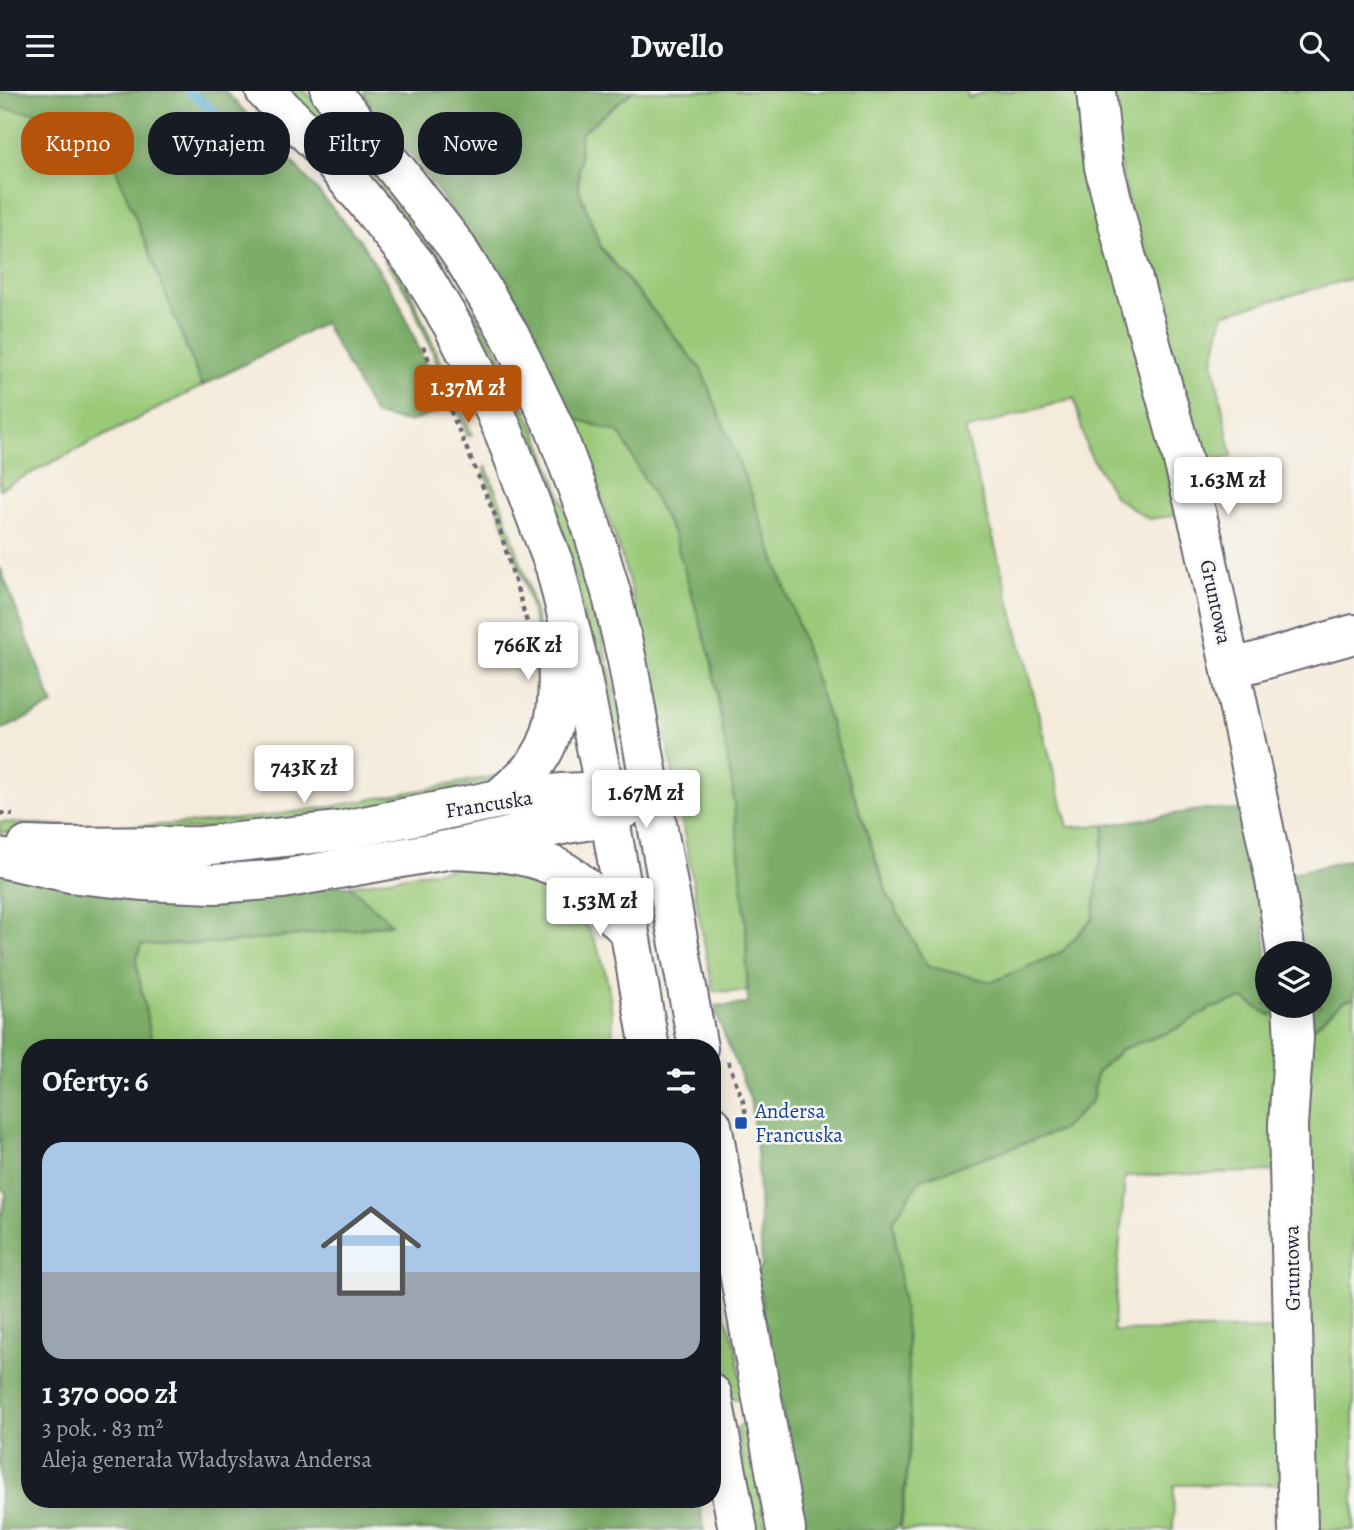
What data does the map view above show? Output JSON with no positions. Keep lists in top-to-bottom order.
{
  "streets": {
    "main road": ["Gruntowa", "Francuska"]
  },
  "places": {
    "transit": ["Andersa Francuska"]
  },
  "page": {
    "header": "Dwello",
    "chip": [
      "Kupno",
      "Wynajem",
      "Filtry",
      "Nowe"
    ],
    "price": [
      "1.37M zł",
      "1.63M zł",
      "766K zł",
      "743K zł",
      "1.67M zł",
      "1.53M zł"
    ],
    "heading": "Oferty: 6",
    "list": [
      {
        "name": "1 370 000 zł",
        "note": "3 pok. · 83 m² · Aleja generała Władysława Andersa"
      }
    ]
  }
}
